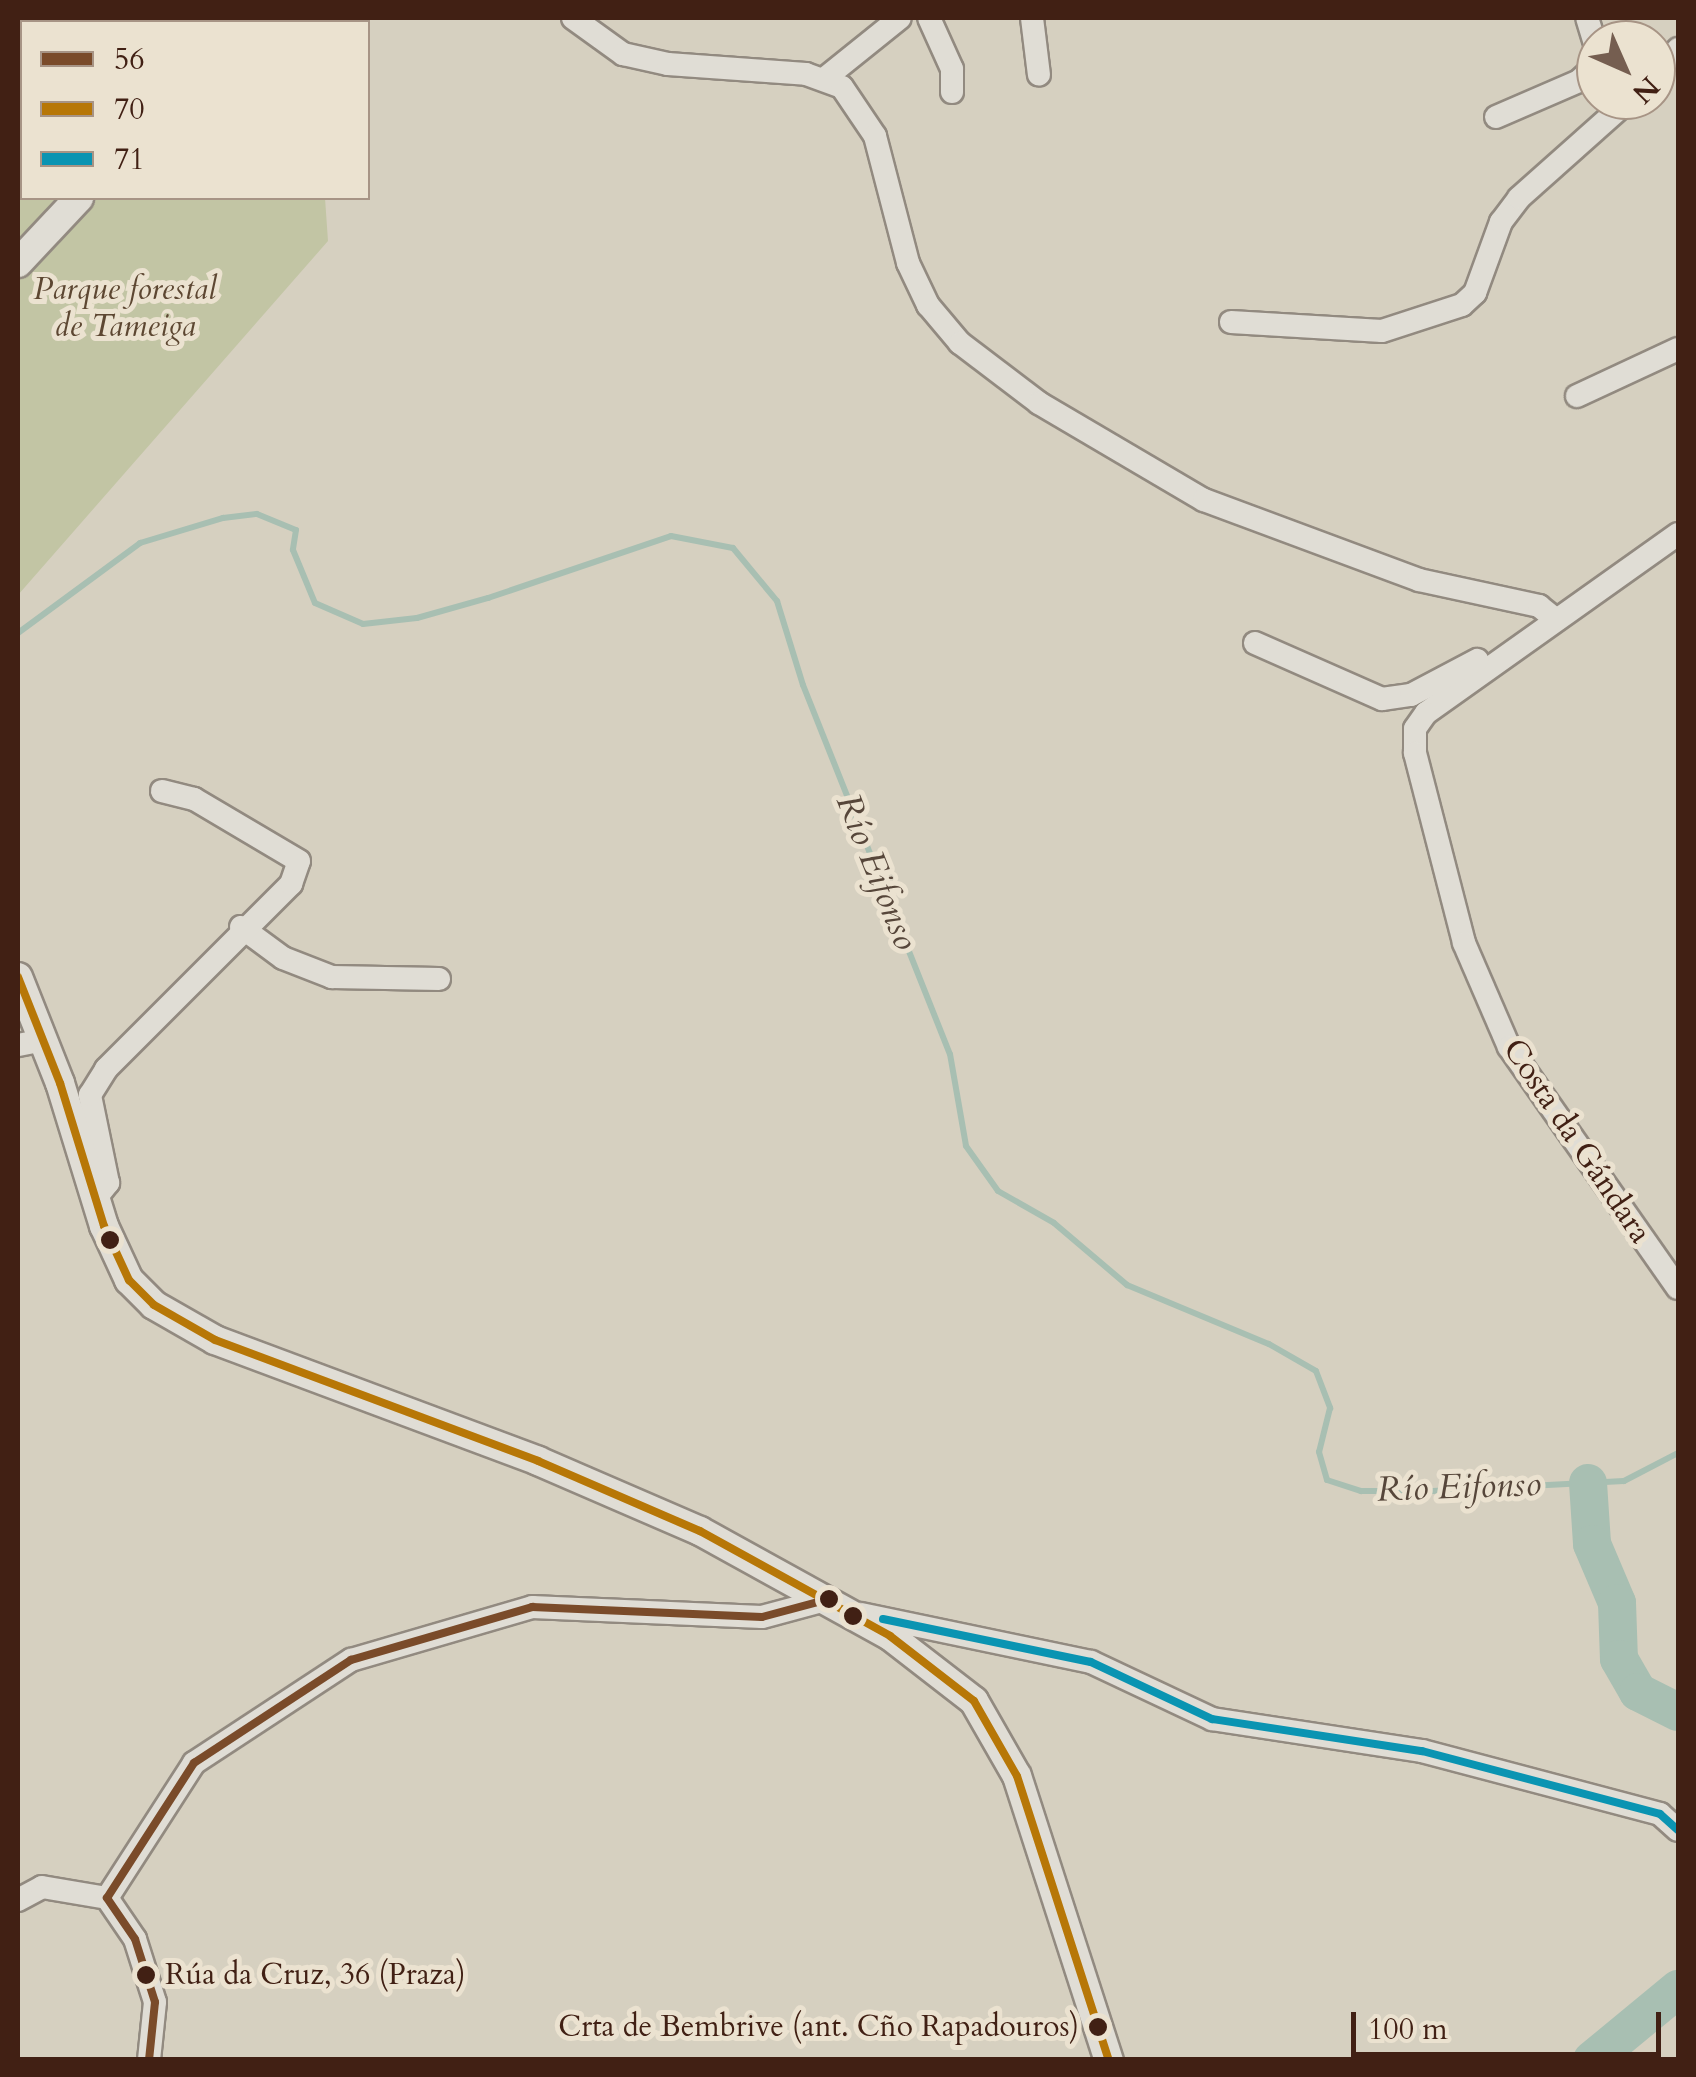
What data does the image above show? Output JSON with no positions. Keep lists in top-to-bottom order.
{
  "streets": {
    "street": ["Costa da Gándara"]
  },
  "water": ["Río Eifonso"],
  "parks": ["Parque forestal de Tameiga"],
  "places": ["Rúa da Cruz, 36 (Praza)", "Crta de Bembrive (ant. Cño Rapadouros)"],
  "lines": ["transit line 70", "transit line 56", "transit line 71"],
  "legend": ["56", "70", "71"],
  "scale_bar": "100 m",
  "north": "bottom right"
}
